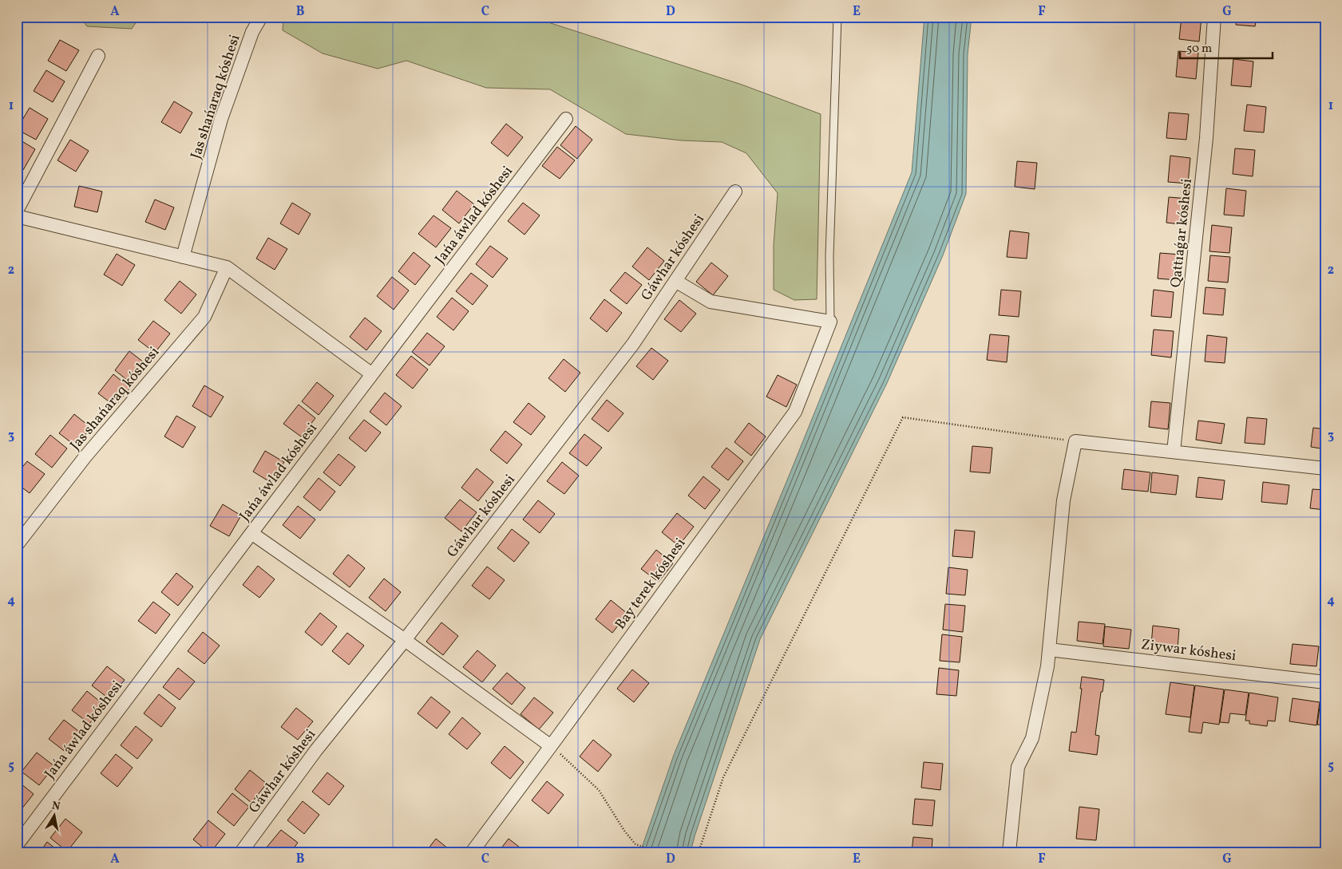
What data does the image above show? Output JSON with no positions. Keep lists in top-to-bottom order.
{
  "streets": {
    "street": [
      "Jas shańaraq kóshesi",
      "Jańa áwlad kóshesi",
      "Qattıaǵar kóshesi",
      "Gáwhar kóshesi",
      "Bay terek kóshesi",
      "Ziywar kóshesi"
    ]
  },
  "scale_bar": "50 m",
  "north": "top",
  "grid": {
    "columns": [
      "A",
      "B",
      "C",
      "D",
      "E",
      "F",
      "G"
    ],
    "rows": [
      "1",
      "2",
      "3",
      "4",
      "5"
    ]
  }
}
